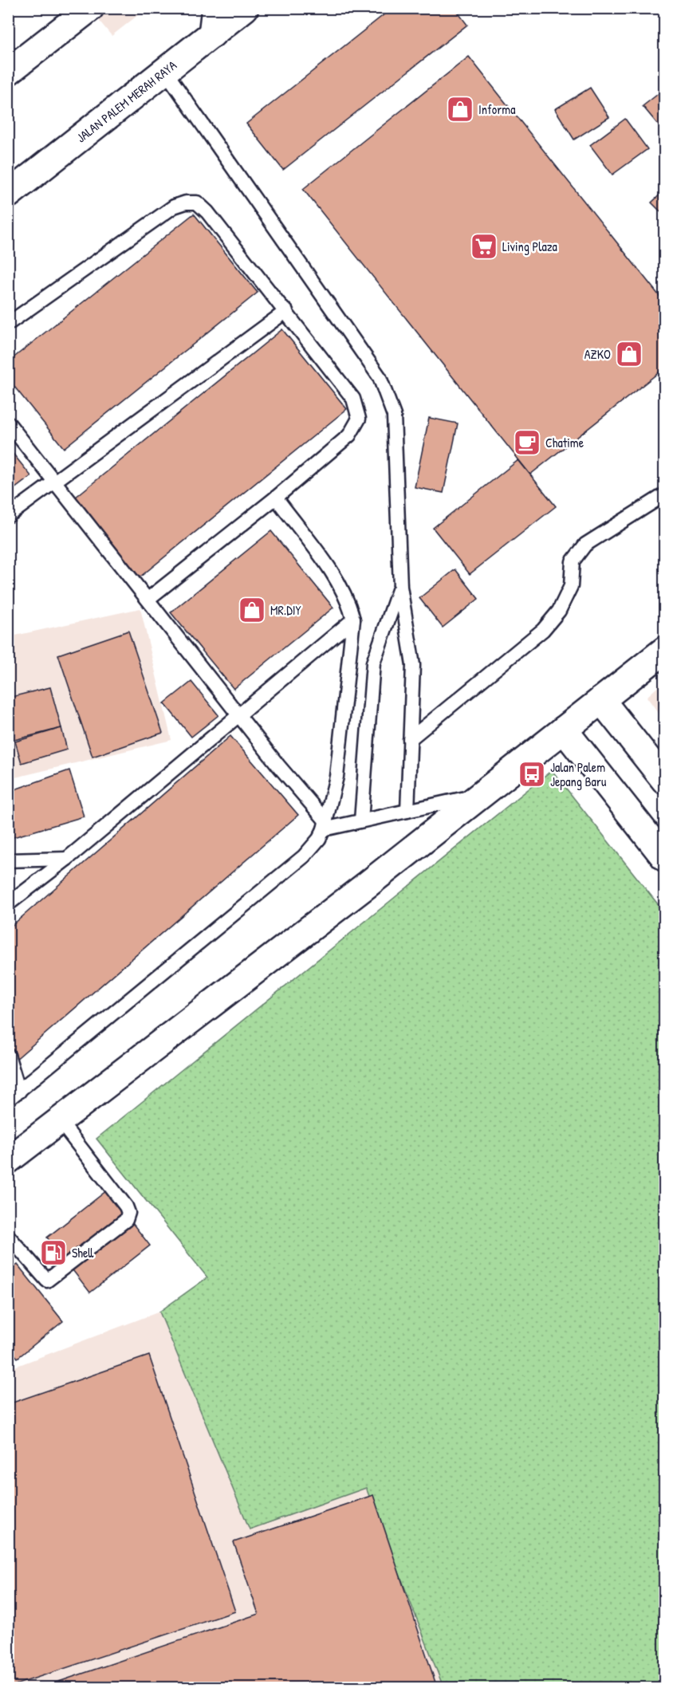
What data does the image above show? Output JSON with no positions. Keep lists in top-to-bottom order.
{
  "streets": {
    "street": ["JALAN PALEM MERAH RAYA"]
  },
  "places": {
    "shop": ["Informa", "AZKO", "MR.DIY"],
    "supermarket": ["Living Plaza"],
    "cafe": ["Chatime"],
    "bus stop": ["Jalan Palem Jepang Baru"],
    "fuel station": ["Shell"]
  }
}
